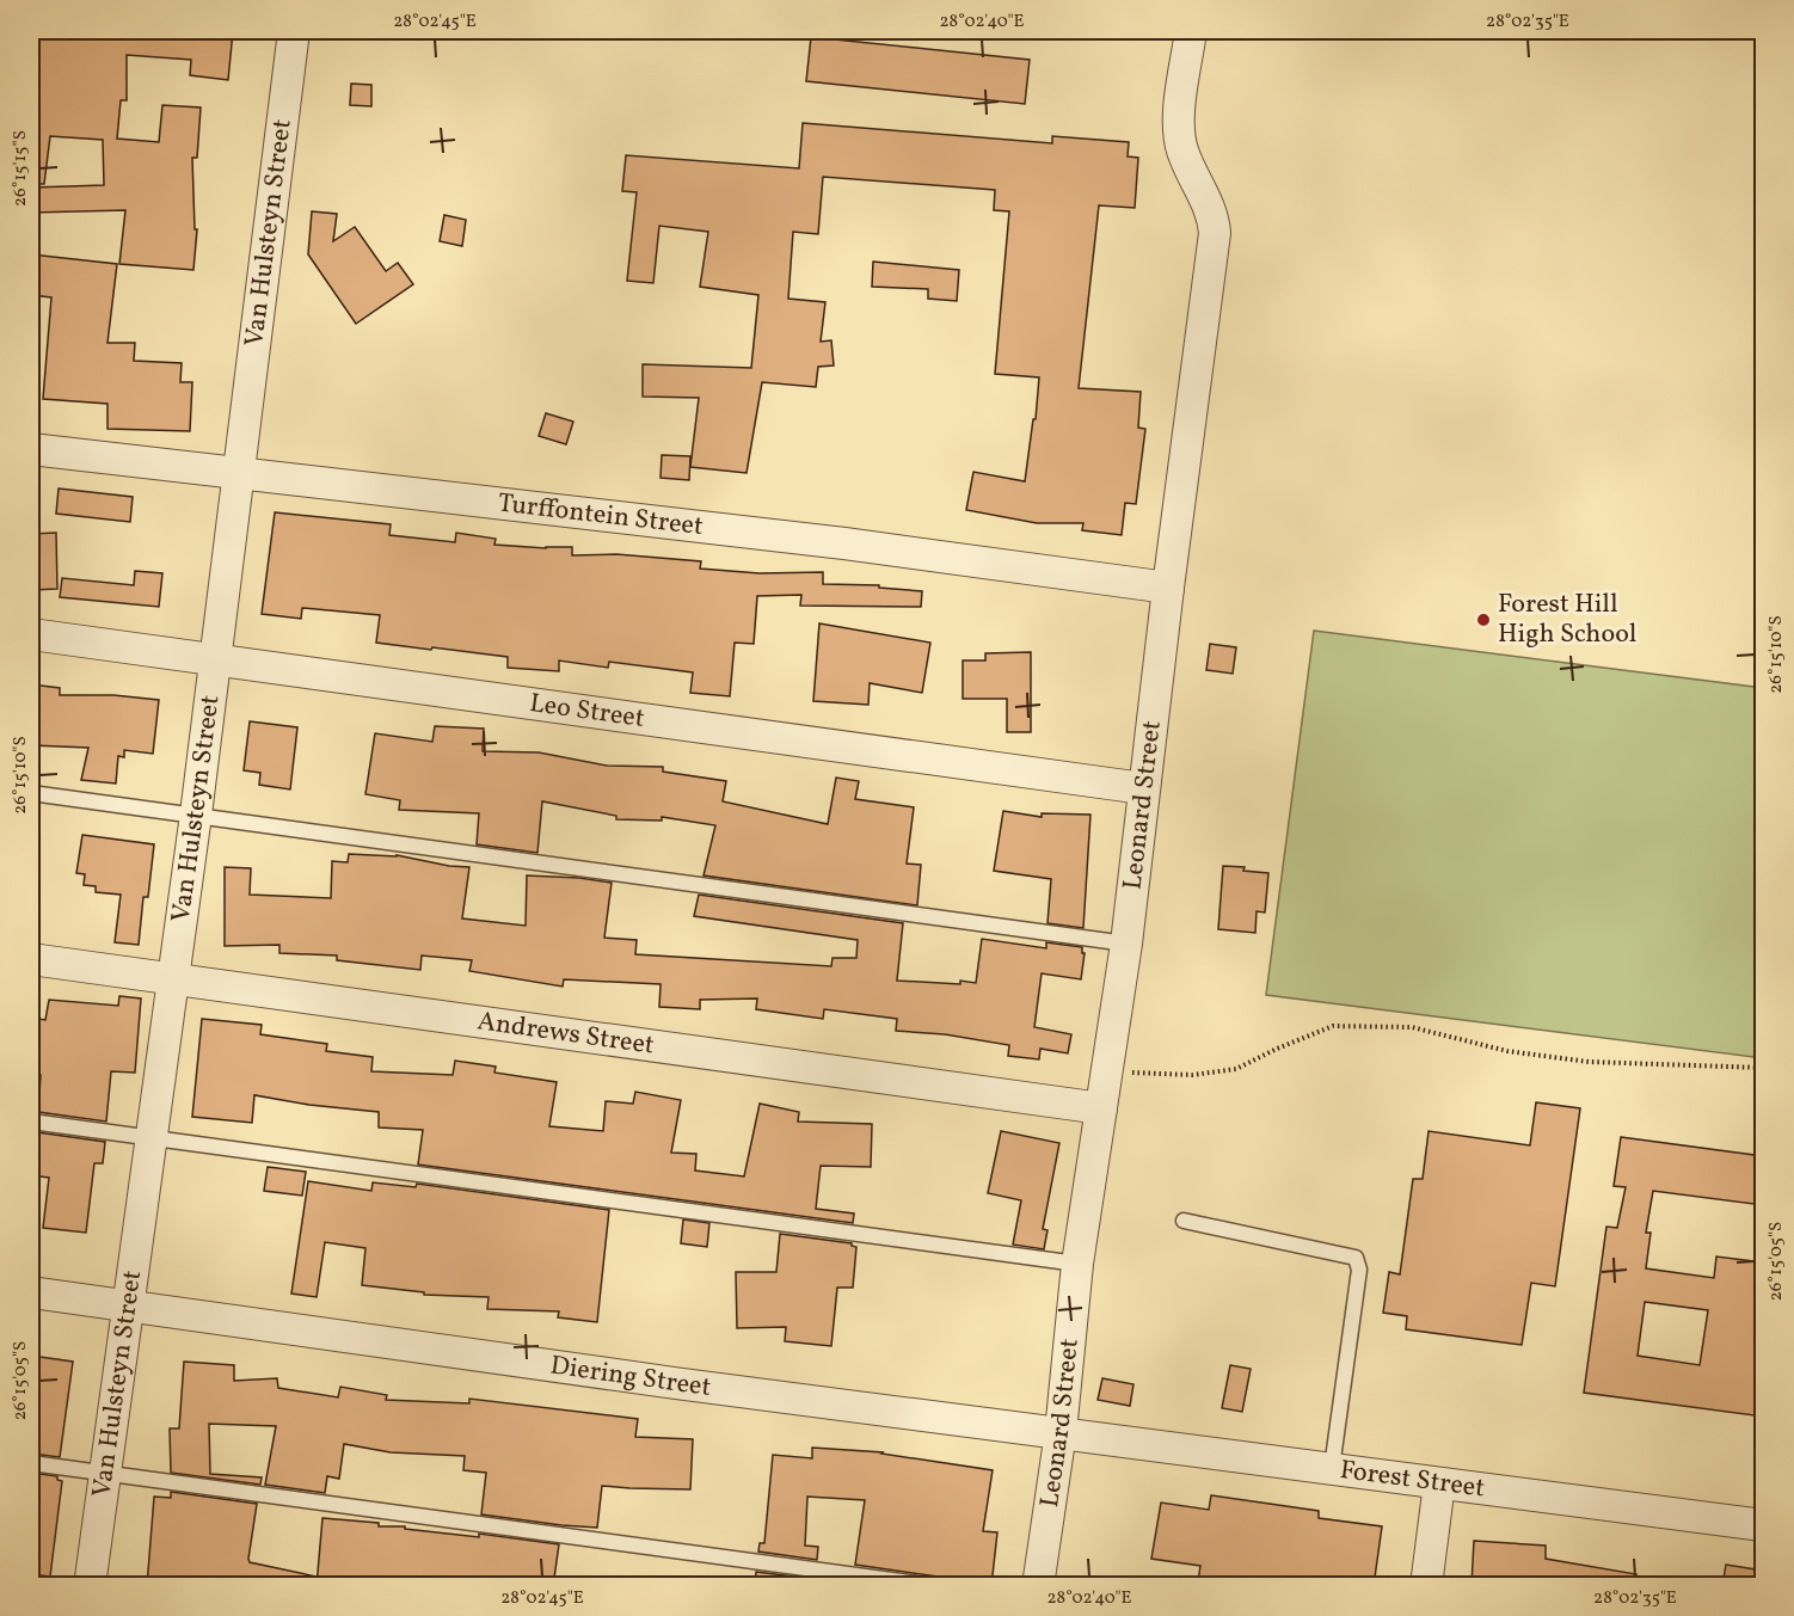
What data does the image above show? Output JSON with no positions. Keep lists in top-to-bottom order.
{
  "streets": {
    "street": [
      "Van Hulsteyn Street",
      "Turffontein Street",
      "Leo Street",
      "Leonard Street",
      "Andrews Street",
      "Diering Street",
      "Forest Street"
    ]
  },
  "crossings": [
    ["Van Hulsteyn Street", "Turffontein Street"],
    ["Van Hulsteyn Street", "Leo Street"],
    ["Van Hulsteyn Street", "Andrews Street"],
    ["Van Hulsteyn Street", "Diering Street"],
    ["Turffontein Street", "Leonard Street"],
    ["Leo Street", "Leonard Street"],
    ["Leonard Street", "Andrews Street"],
    ["Leonard Street", "Diering Street"],
    ["Leonard Street", "Forest Street"],
    ["Diering Street", "Forest Street"]
  ],
  "places": ["Forest Hill High School"],
  "coordinates": [
    "28°02'45\"E",
    "28°02'40\"E",
    "28°02'35\"E",
    "26°15'15\"S",
    "26°15'10\"S",
    "26°15'05\"S"
  ]
}
